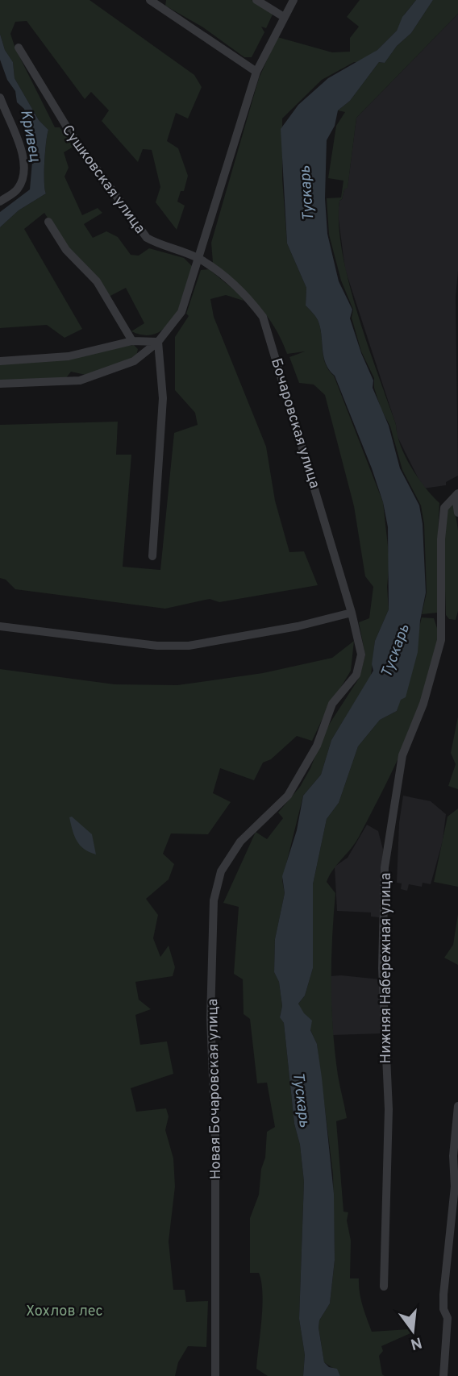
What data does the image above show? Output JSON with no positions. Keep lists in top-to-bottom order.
{
  "streets": {
    "street": [
      "Сушковская улица",
      "Бочаровская улица",
      "Нижняя Набережная улица",
      "Новая Бочаровская улица"
    ]
  },
  "crossings": [
    ["Сушковская улица", "Бочаровская улица"],
    ["Бочаровская улица", "Новая Бочаровская улица"]
  ],
  "water": ["Кривец", "Тускарь"],
  "parks": ["Хохлов лес"],
  "north": "bottom"
}
